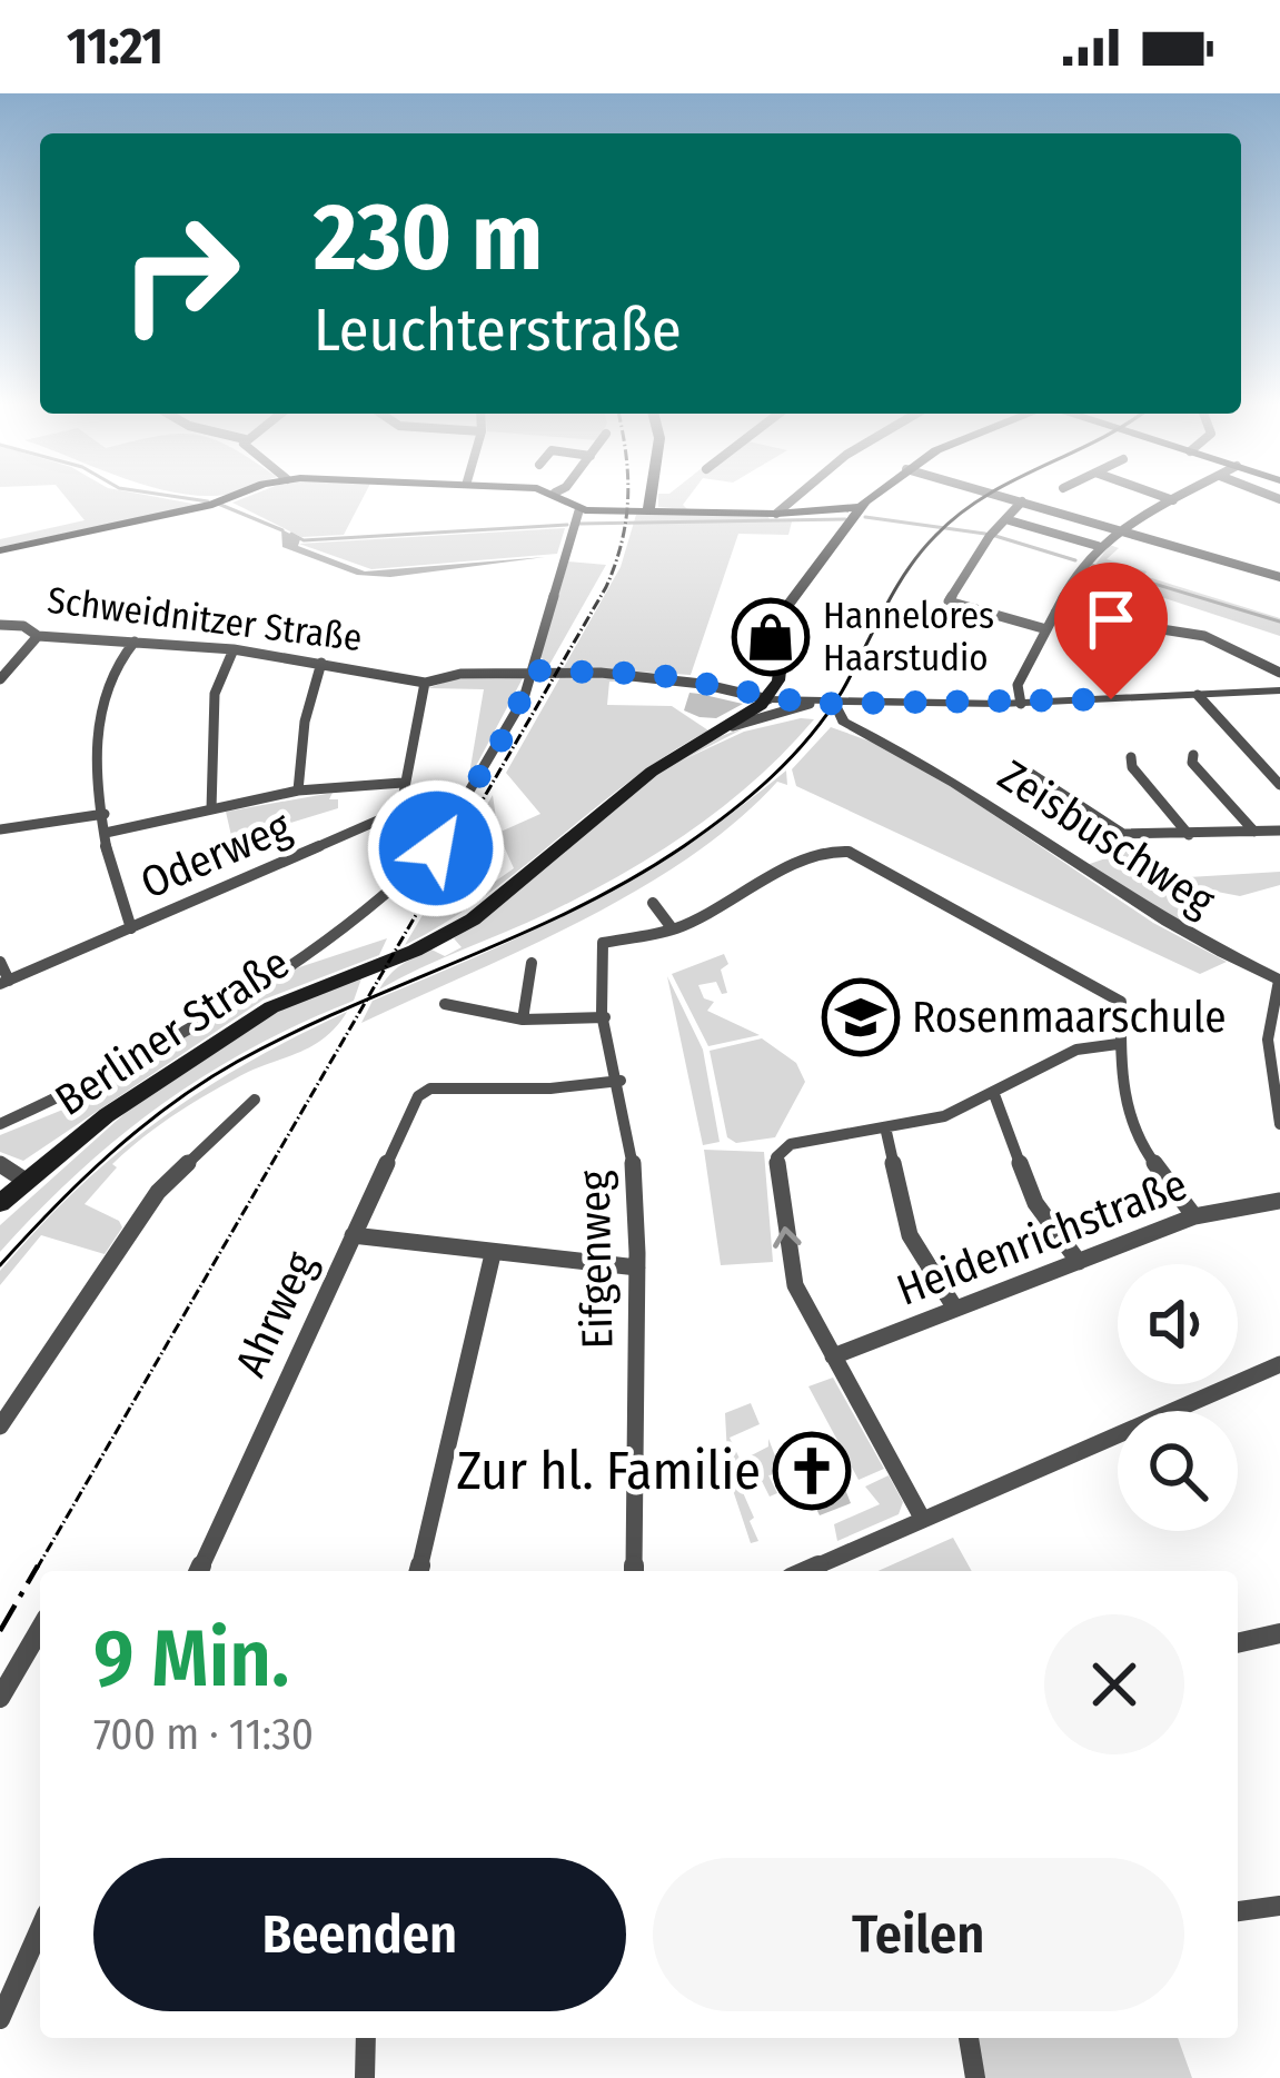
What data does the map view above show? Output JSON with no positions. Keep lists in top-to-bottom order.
{
  "streets": {
    "main road": ["Berliner Straße"],
    "street": [
      "Schweidnitzer Straße",
      "Zeisbuschweg",
      "Oderweg",
      "Heidenrichstraße",
      "Eifgenweg",
      "Ahrweg"
    ]
  },
  "crossings": [
    ["Schweidnitzer Straße", "Berliner Straße"],
    ["Eifgenweg", "Ahrweg"]
  ],
  "places": {
    "shop": ["Hannelores Haarstudio"],
    "school or university": ["Rosenmaarschule"],
    "church": ["Zur hl. Familie"]
  },
  "page": {
    "status": "11:21",
    "turn": ["230 m", "Leuchterstraße"],
    "heading": ["9 Min.", "700 m · 11:30"],
    "buttons": ["Beenden", "Teilen"]
  }
}
